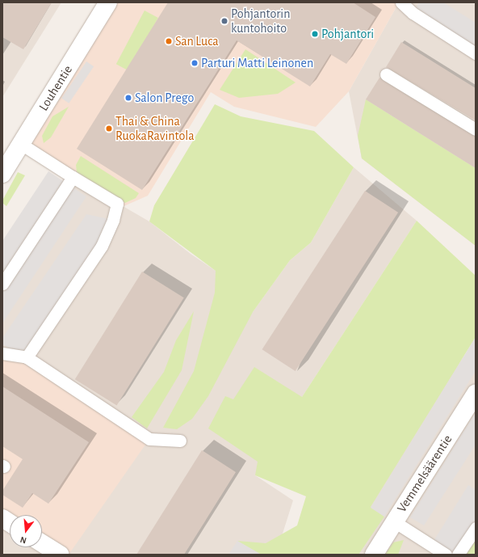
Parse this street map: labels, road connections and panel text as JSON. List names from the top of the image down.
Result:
{
  "streets": {
    "street": ["Louhentie", "Vemmelsäärentie"]
  },
  "places": [
    "Pohjantorin kuntohoito",
    "Pohjantori",
    "San Luca",
    "Parturi Matti Leinonen",
    "Salon Prego",
    "Thai & China RuokaRavintola"
  ],
  "north": "bottom"
}
